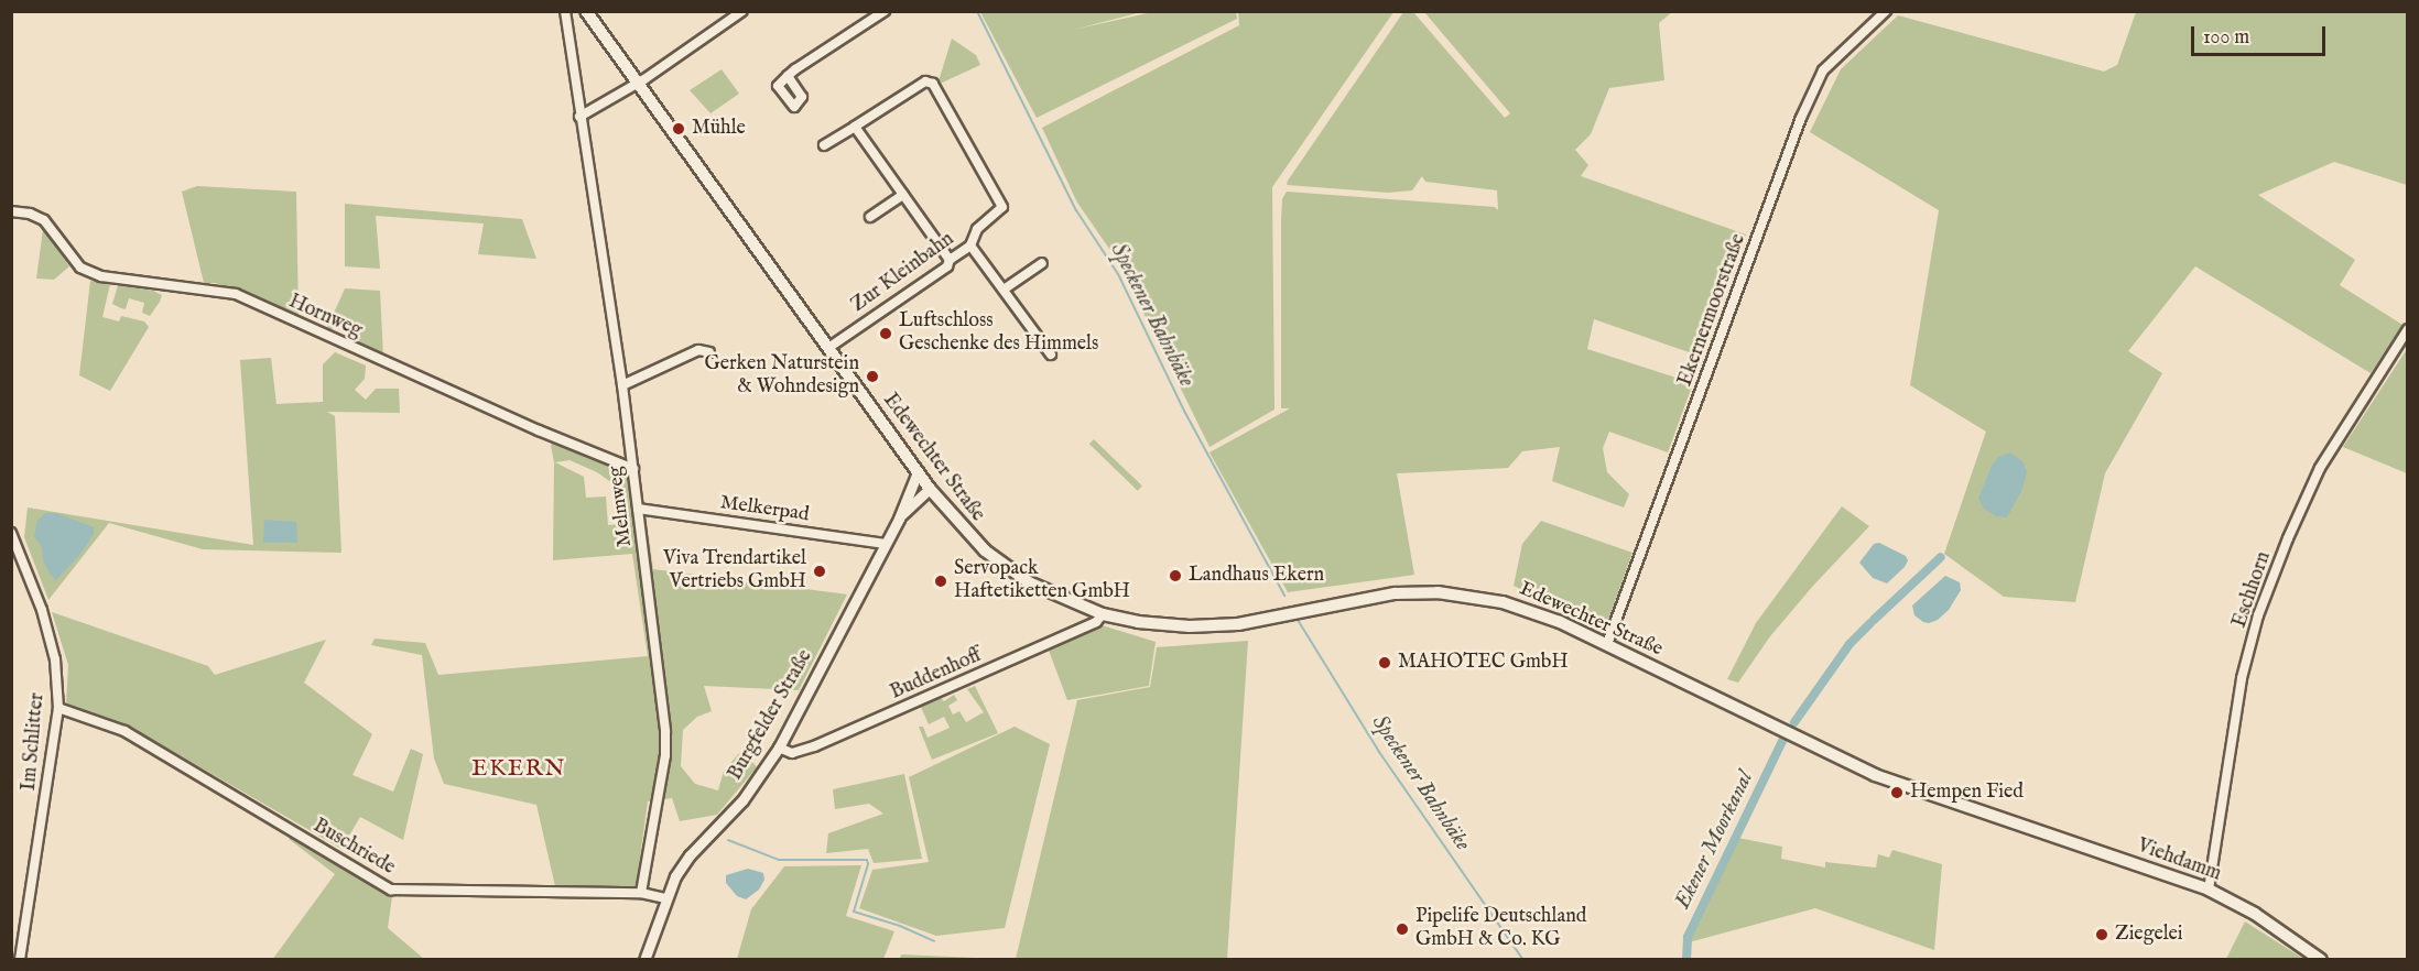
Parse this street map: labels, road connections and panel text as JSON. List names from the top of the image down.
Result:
{
  "streets": {
    "main road": ["Edewechter Straße", "Viehdamm"],
    "street": [
      "Zur Kleinbahn",
      "Ekernermoorstraße",
      "Hornweg",
      "Melmweg",
      "Melkerpad",
      "Eschhorn",
      "Buddenhoff",
      "Burgfelder Straße",
      "Im Schlitter",
      "Buschriede"
    ]
  },
  "crossings": [
    ["Zur Kleinbahn", "Edewechter Straße"],
    ["Ekernermoorstraße", "Edewechter Straße"],
    ["Hornweg", "Melmweg"],
    ["Edewechter Straße", "Buddenhoff"],
    ["Edewechter Straße", "Burgfelder Straße"],
    ["Edewechter Straße", "Viehdamm"],
    ["Melmweg", "Melkerpad"],
    ["Melmweg", "Buschriede"],
    ["Melkerpad", "Burgfelder Straße"],
    ["Eschhorn", "Viehdamm"],
    ["Buddenhoff", "Burgfelder Straße"],
    ["Burgfelder Straße", "Buschriede"],
    ["Im Schlitter", "Buschriede"]
  ],
  "districts": ["EKERN"],
  "water": ["Speckener Bahnbäke", "Ekener Moorkanal"],
  "places": [
    "Mühle",
    "Luftschloss Geschenke des Himmels",
    "Gerken Naturstein & Wohndesign",
    "Viva Trendartikel Vertriebs GmbH",
    "Landhaus Ekern",
    "Servopack Haftetiketten GmbH",
    "MAHOTEC GmbH",
    "Hempen Fied",
    "Pipelife Deutschland GmbH & Co. KG",
    "Ziegelei"
  ],
  "scale_bar": "100 m"
}
